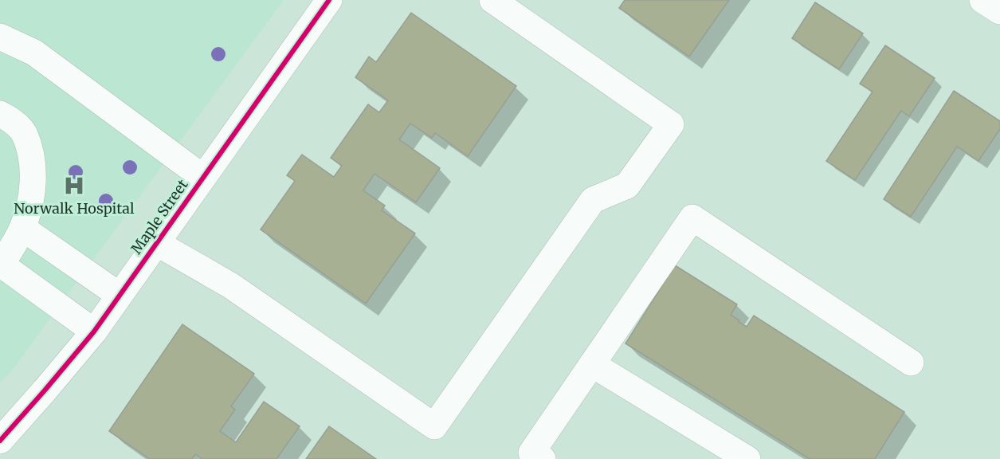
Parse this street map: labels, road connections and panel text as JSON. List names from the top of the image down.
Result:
{
  "streets": {
    "street": ["Maple Street"]
  },
  "places": {
    "hospital": ["Norwalk Hospital"]
  }
}
